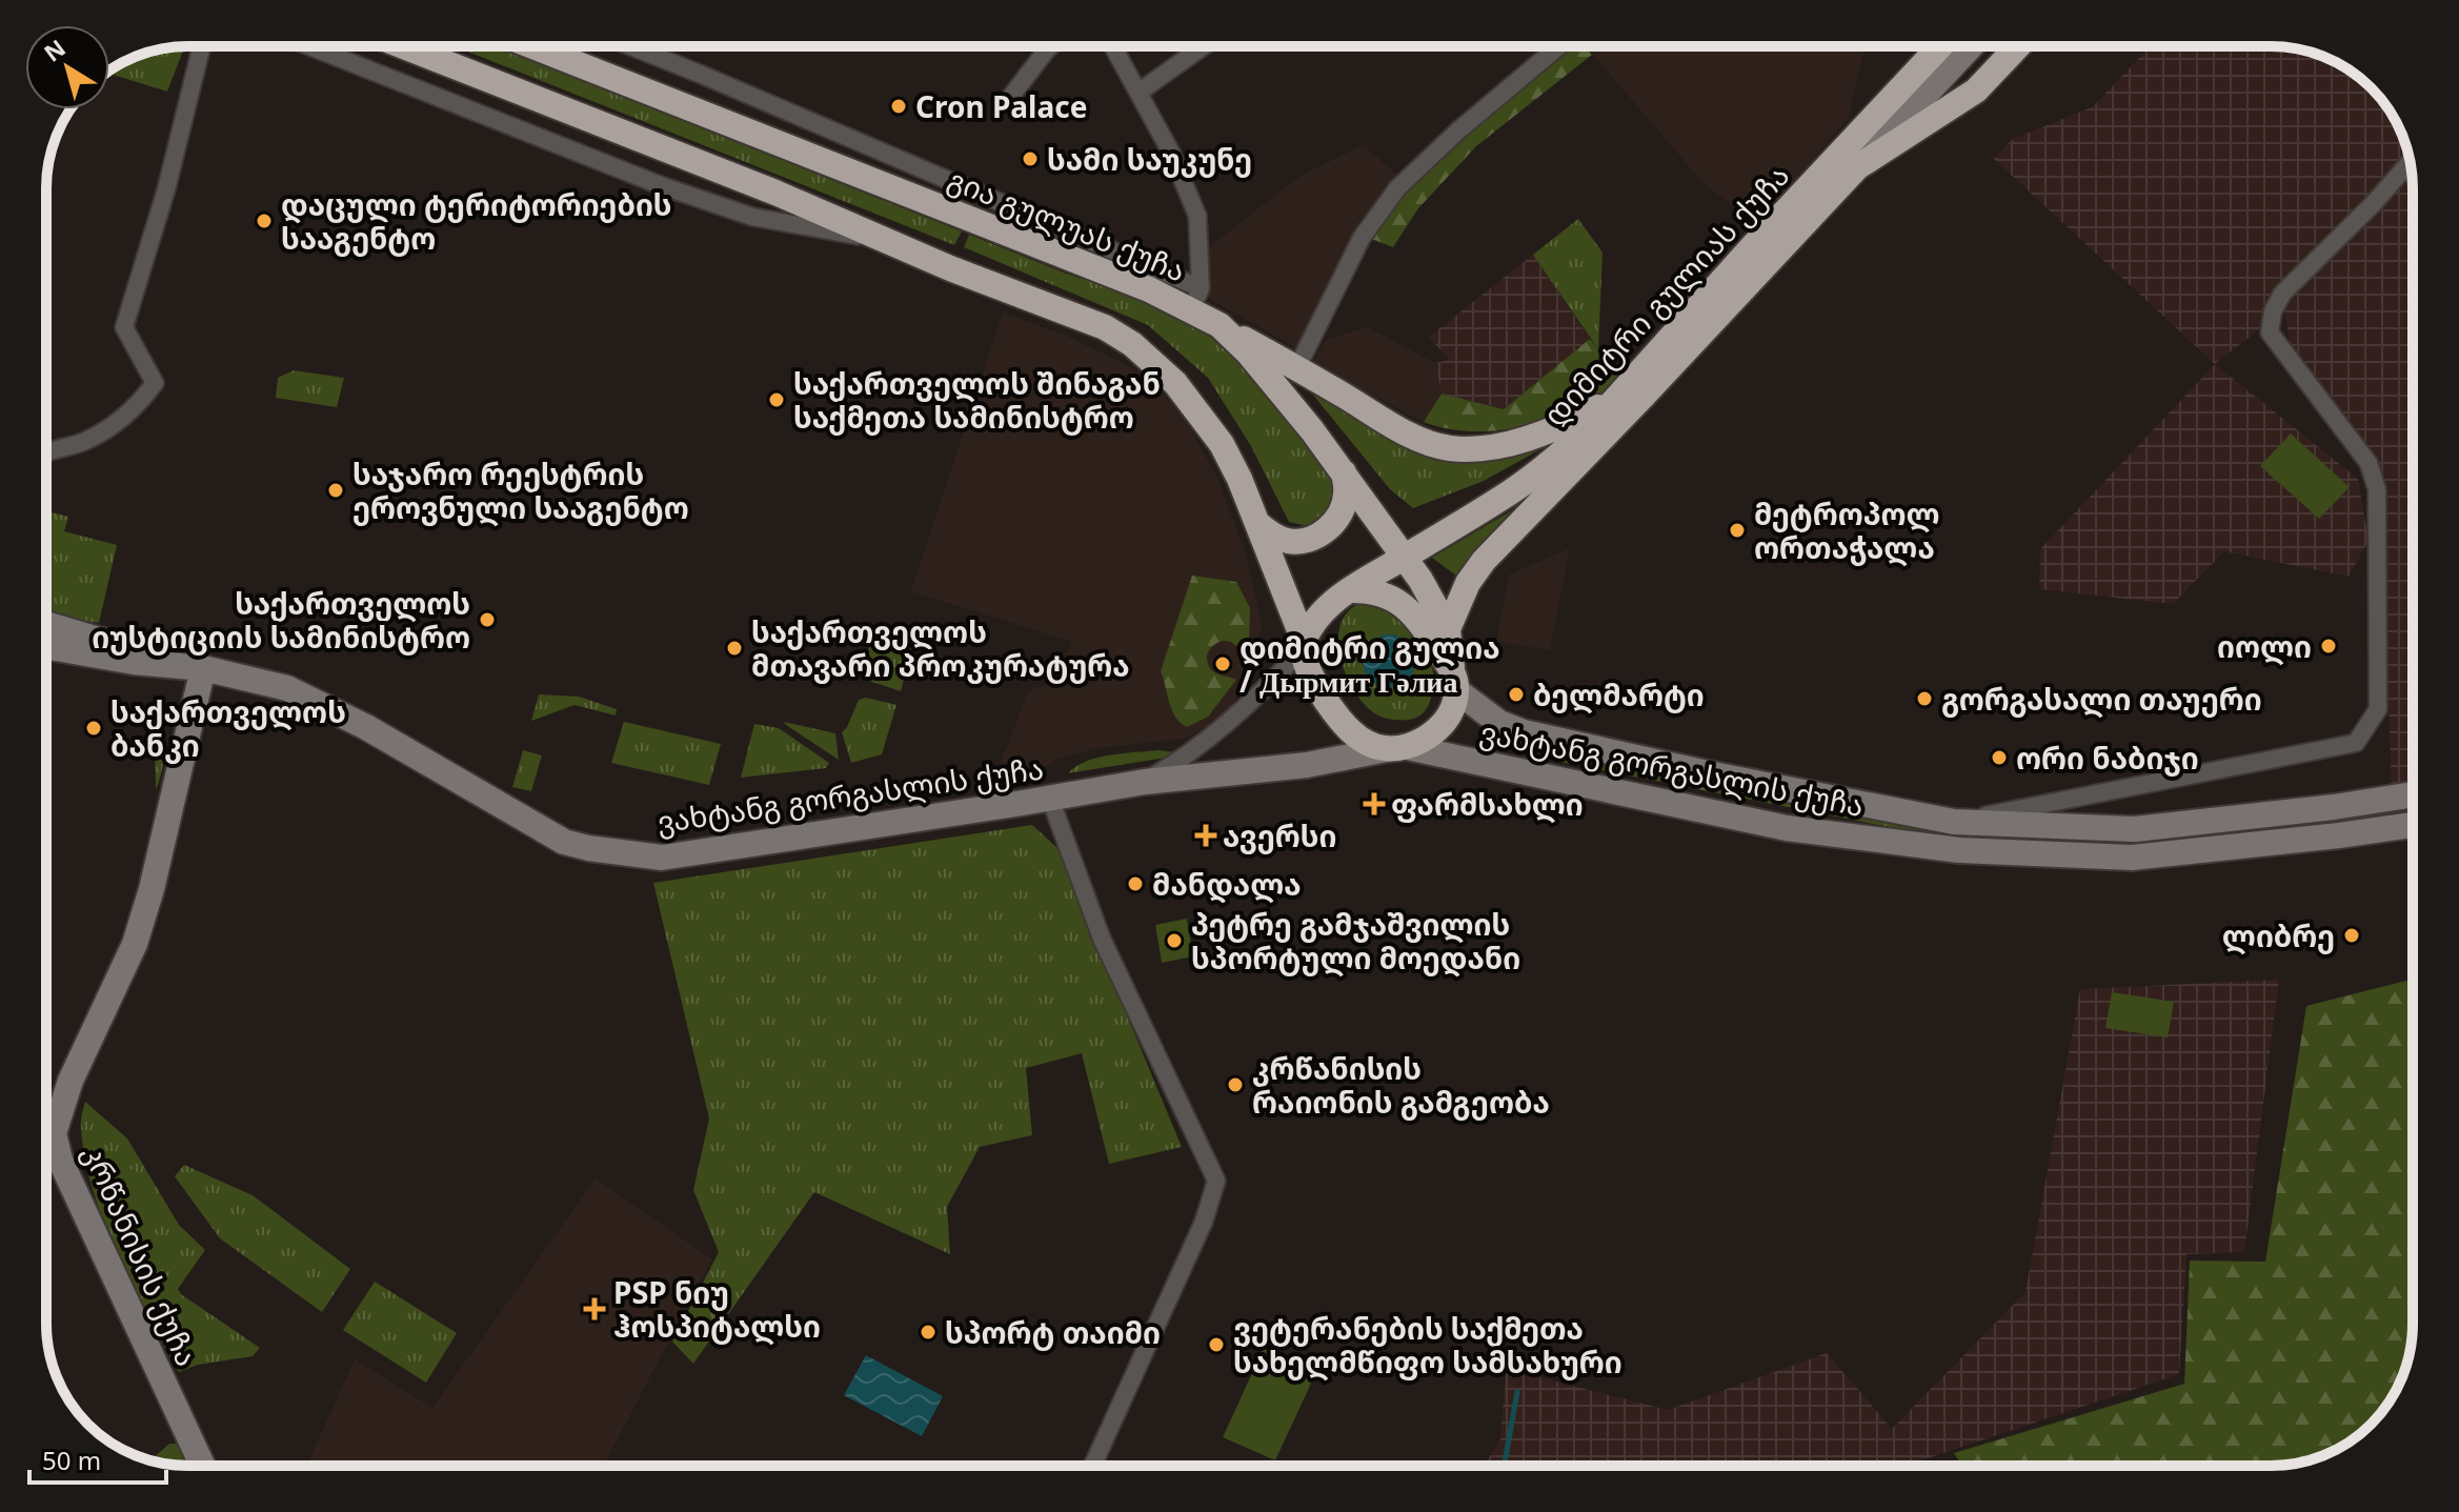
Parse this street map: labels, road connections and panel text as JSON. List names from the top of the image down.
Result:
{
  "streets": {
    "highway": ["გია გულუას ქუჩა", "დიმიტრი გულიას ქუჩა"],
    "street": ["ვახტანგ გორგასლის ქუჩა", "კრწანისის ქუჩა"]
  },
  "crossings": [
    ["გია გულუას ქუჩა", "დიმიტრი გულიას ქუჩა"],
    ["გია გულუას ქუჩა", "ვახტანგ გორგასლის ქუჩა"],
    ["დიმიტრი გულიას ქუჩა", "ვახტანგ გორგასლის ქუჩა"],
    ["ვახტანგ გორგასლის ქუჩა", "კრწანისის ქუჩა"]
  ],
  "places": {
    "other": [
      "Cron Palace",
      "სამი საუკუნე",
      "დაცული ტერიტორიების სააგენტო",
      "საქართველოს შინაგან საქმეთა სამინისტრო",
      "საჯარო რეესტრის ეროვნული სააგენტო",
      "მეტროპოლ ორთაჭალა",
      "საქართველოს იუსტიციის სამინისტრო",
      "იოლი",
      "საქართველოს მთავარი პროკურატურა",
      "დიმიტრი გულია / Дырмит Гәлиа",
      "ბელმარტი",
      "გორგასალი თაუერი",
      "საქართველოს ბანკი",
      "ორი ნაბიჯი",
      "მანდალა",
      "ლიბრე",
      "პეტრე გამჯაშვილის სპორტული მოედანი",
      "კრწანისის რაიონის გამგეობა",
      "სპორტ თაიმი",
      "ვეტერანების საქმეთა სახელმწიფო სამსახური"
    ],
    "health": ["ფარმსახლი", "ავერსი", "PSP ნიუ ჰოსპიტალსი"]
  },
  "scale_bar": "50 m",
  "north": "top left"
}
